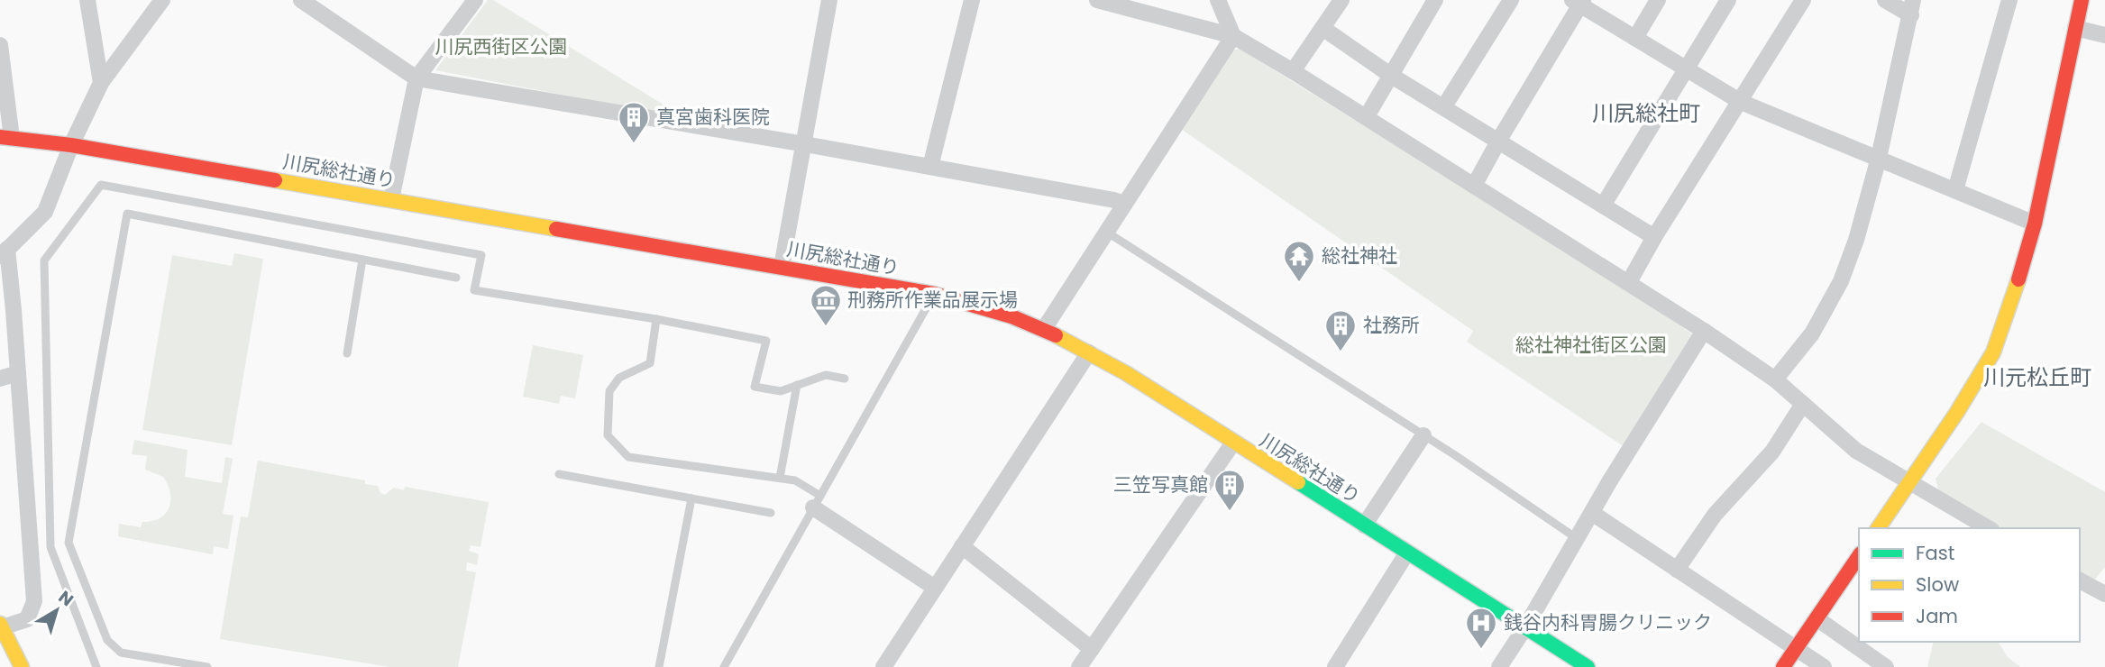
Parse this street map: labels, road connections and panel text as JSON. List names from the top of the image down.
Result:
{
  "streets": {
    "main road": ["川尻総社通り"]
  },
  "districts": ["川尻総社町", "川元松丘町"],
  "parks": ["川尻西街区公園", "総社神社街区公園"],
  "places": {
    "building": ["真宮歯科医院", "社務所", "三笠写真館"],
    "temple": ["総社神社"],
    "museum": ["刑務所作業品展示場"],
    "hospital": ["銭谷内科胃腸クリニック"]
  },
  "legend": ["Fast", "Slow", "Jam"],
  "north": "top right"
}
